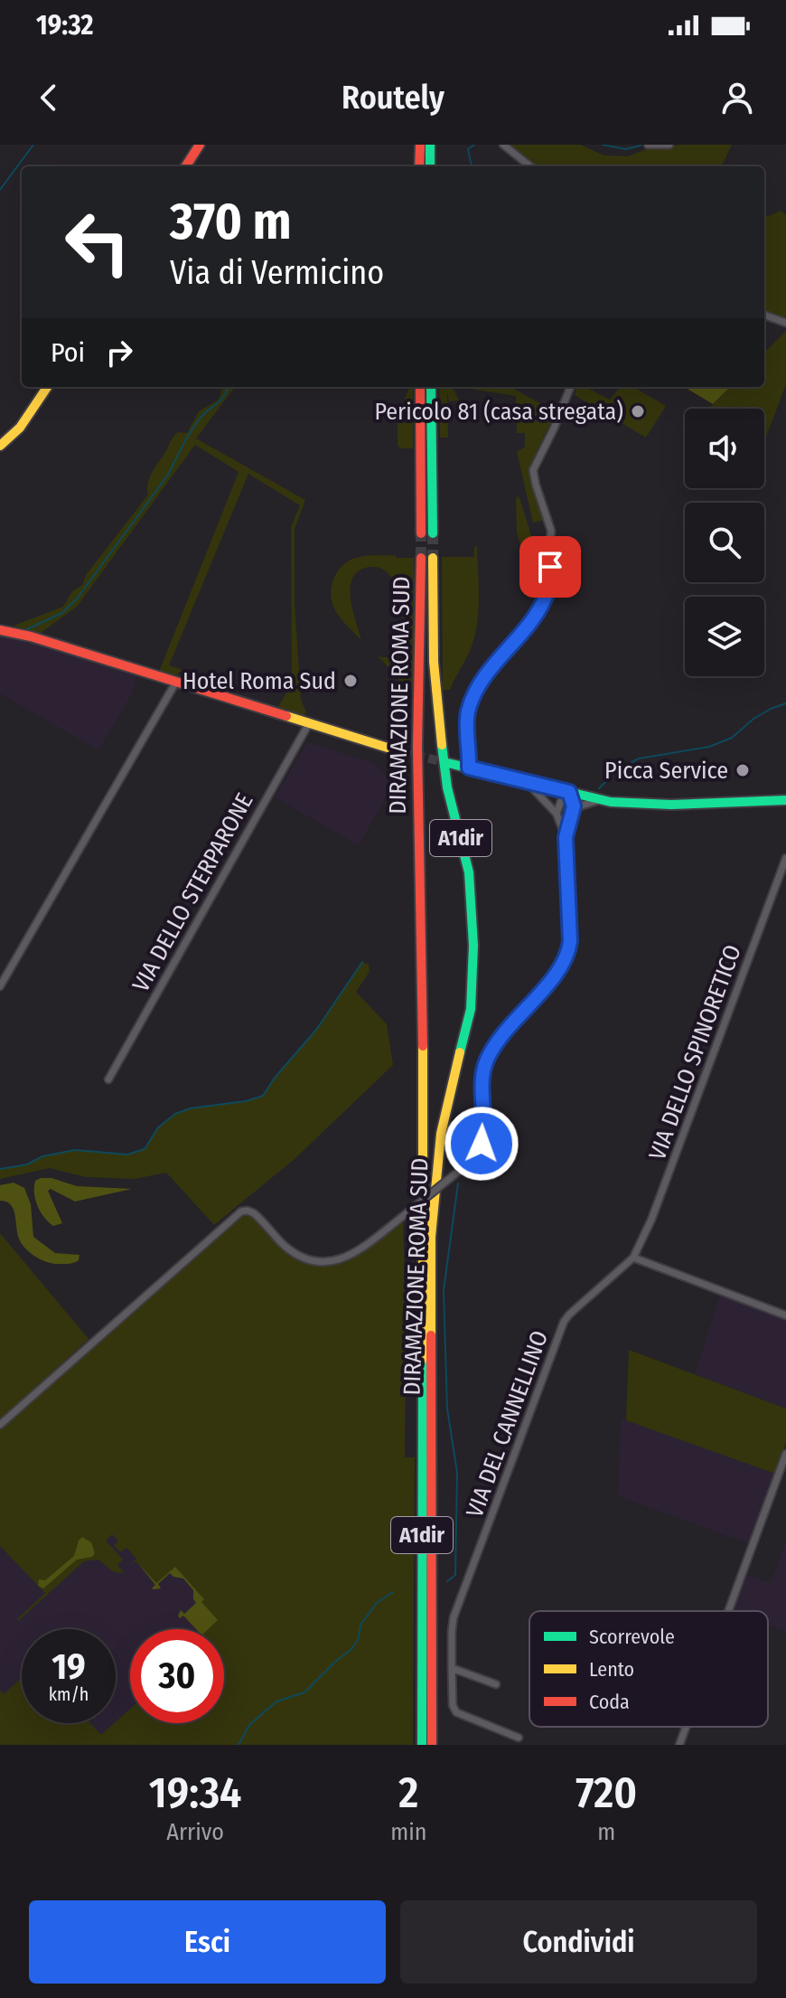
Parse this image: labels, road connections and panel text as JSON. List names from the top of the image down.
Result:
{
  "streets": {
    "main road": ["DIRAMAZIONE ROMA SUD", "A1dir"],
    "street": ["VIA DELLO STERPARONE", "VIA DELLO SPINORETICO", "VIA DEL CANNELLINO"]
  },
  "crossings": [
    ["VIA DELLO SPINORETICO", "VIA DEL CANNELLINO"]
  ],
  "places": ["Pericolo 81 (casa stregata)", "Hotel Roma Sud", "Picca Service"],
  "legend": ["Scorrevole", "Lento", "Coda"],
  "page": {
    "status": "19:32",
    "header": "Routely",
    "turn": ["370 m", "Via di Vermicino"],
    "then": "Poi",
    "speed": "19 km/h",
    "limit": "30",
    "eta": [
      "19:34",
      "Arrivo",
      "2",
      "min",
      "720",
      "m"
    ],
    "buttons": ["Esci", "Condividi"]
  }
}
